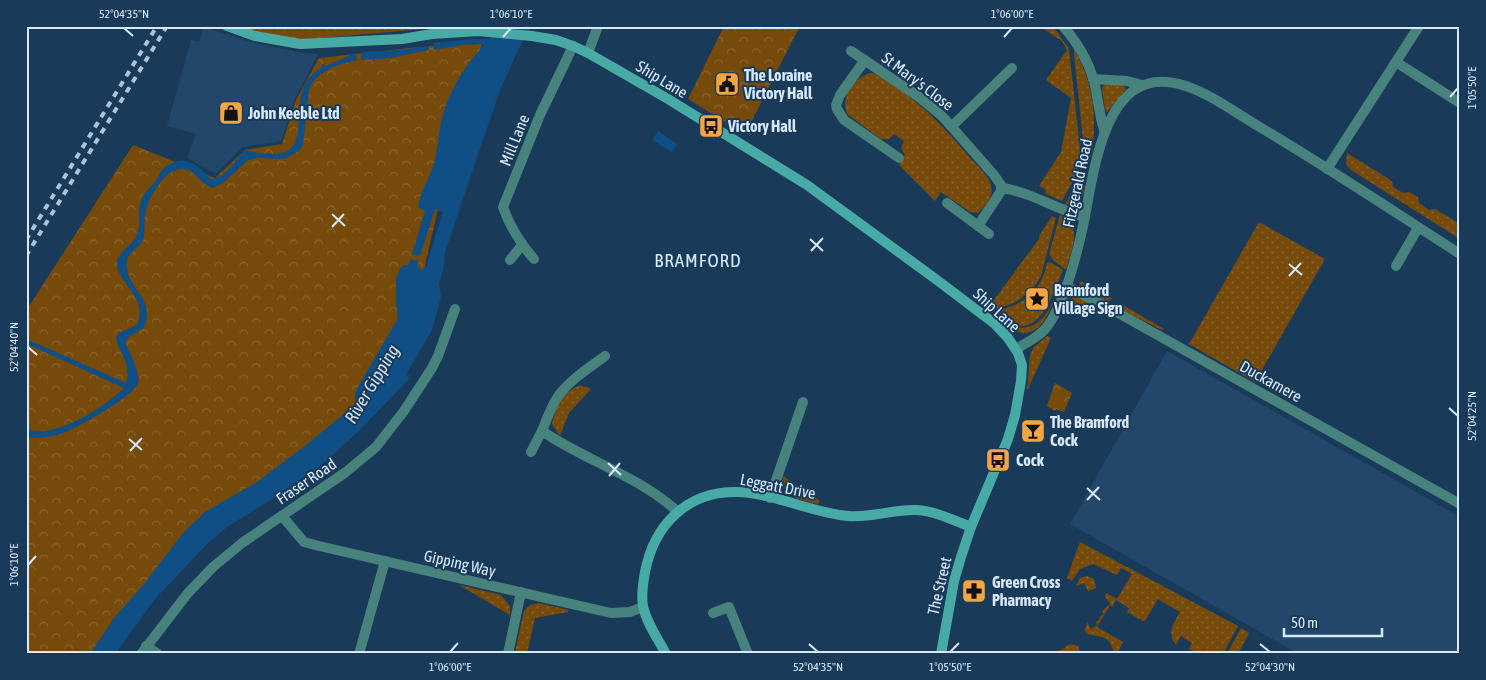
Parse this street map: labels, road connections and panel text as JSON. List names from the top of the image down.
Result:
{
  "streets": {
    "main road": ["Ship Lane", "Leggatt Drive", "The Street"],
    "street": [
      "St Mary's Close",
      "Mill Lane",
      "Fitzgerald Road",
      "Duckamere",
      "Fraser Road",
      "Gipping Way"
    ]
  },
  "crossings": [
    ["Ship Lane", "Mill Lane"],
    ["Ship Lane", "Fitzgerald Road"],
    ["Fitzgerald Road", "Duckamere"],
    ["Fraser Road", "Gipping Way"],
    ["Leggatt Drive", "Gipping Way"],
    ["Leggatt Drive", "The Street"]
  ],
  "districts": ["BRAMFORD"],
  "water": ["River Gipping"],
  "places": {
    "public building": ["The Loraine Victory Hall"],
    "shop": ["John Keeble Ltd"],
    "bus stop": ["Victory Hall", "Cock"],
    "place": ["Bramford Village Sign"],
    "bar": ["The Bramford Cock"],
    "pharmacy": ["Green Cross Pharmacy"]
  },
  "scale_bar": "50 m",
  "coordinates": [
    "52°04'35\"N",
    "1°06'10\"E",
    "1°06'00\"E",
    "1°05'50\"E",
    "52°04'40\"N",
    "52°04'25\"N",
    "52°04'30\"N"
  ]
}
